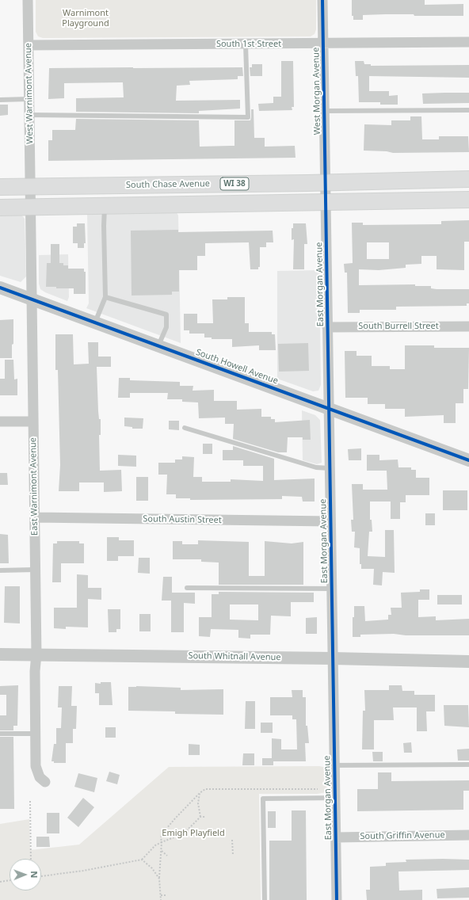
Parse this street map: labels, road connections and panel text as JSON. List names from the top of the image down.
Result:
{
  "streets": {
    "main road": ["WI 38", "South Chase Avenue"],
    "street": [
      "South 1st Street",
      "West Morgan Avenue",
      "West Warnimont Avenue",
      "East Morgan Avenue",
      "South Burrell Street",
      "South Howell Avenue",
      "East Warnimont Avenue",
      "South Austin Street",
      "South Whitnall Avenue",
      "South Griffin Avenue"
    ]
  },
  "crossings": [
    ["South 1st Street", "West Morgan Avenue"],
    ["South 1st Street", "West Warnimont Avenue"],
    ["West Morgan Avenue", "South Chase Avenue"],
    ["West Morgan Avenue", "East Morgan Avenue"],
    ["West Warnimont Avenue", "South Chase Avenue"],
    ["West Warnimont Avenue", "East Warnimont Avenue"],
    ["South Chase Avenue", "East Morgan Avenue"],
    ["South Chase Avenue", "East Warnimont Avenue"],
    ["East Morgan Avenue", "South Burrell Street"],
    ["East Morgan Avenue", "South Howell Avenue"],
    ["East Morgan Avenue", "South Austin Street"],
    ["East Morgan Avenue", "South Whitnall Avenue"],
    ["East Morgan Avenue", "South Griffin Avenue"],
    ["South Howell Avenue", "East Warnimont Avenue"],
    ["East Warnimont Avenue", "South Austin Street"],
    ["East Warnimont Avenue", "South Whitnall Avenue"]
  ],
  "parks": ["Warnimont Playground", "Emigh Playfield"],
  "north": "right"
}
